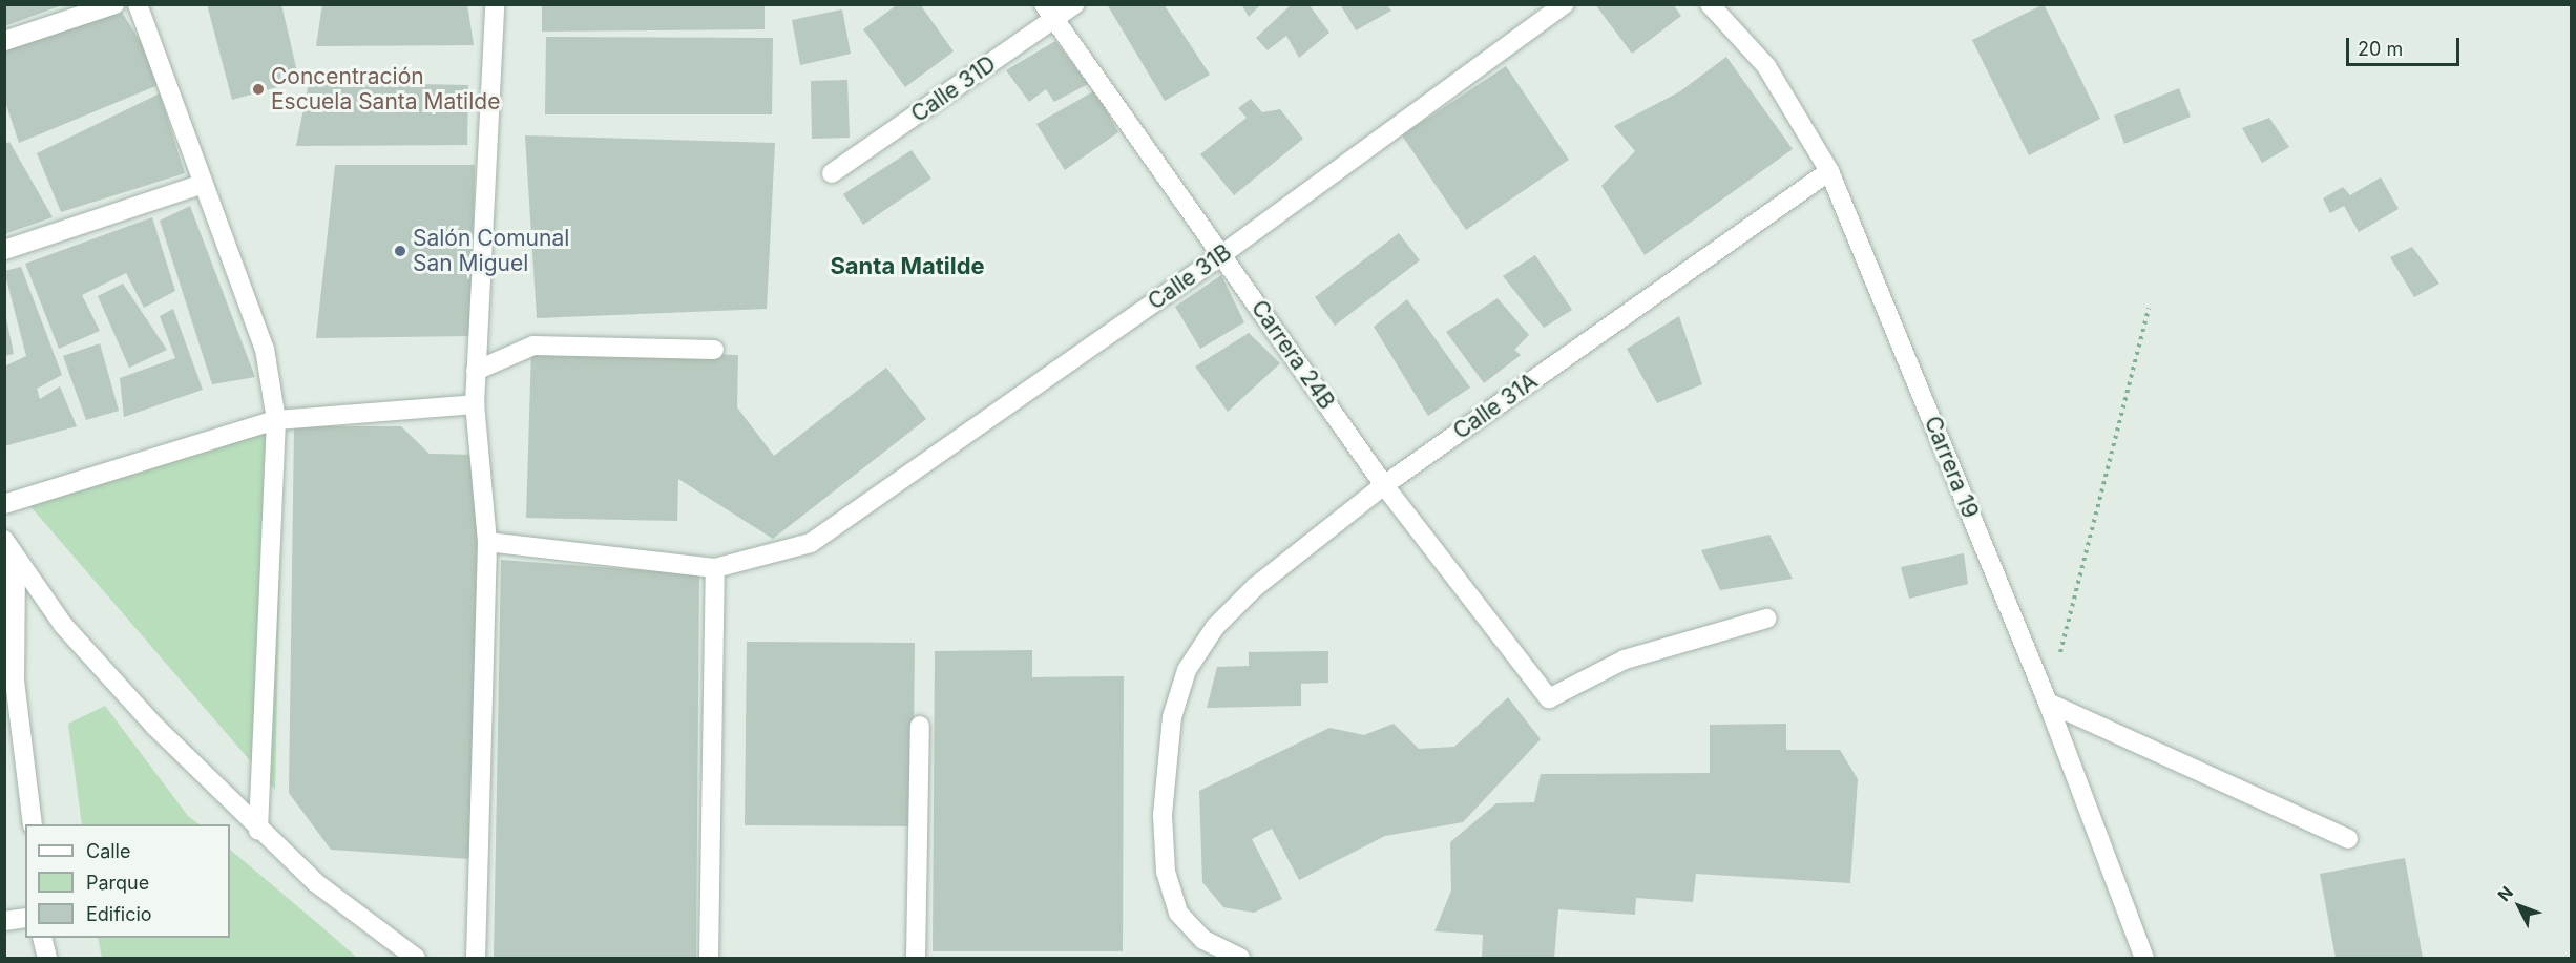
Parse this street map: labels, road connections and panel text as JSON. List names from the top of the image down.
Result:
{
  "streets": {
    "street": [
      "Calle 31D",
      "Calle 31B",
      "Carrera 24B",
      "Calle 31A",
      "Carrera 19"
    ]
  },
  "crossings": [
    ["Calle 31D", "Carrera 24B"],
    ["Calle 31B", "Carrera 24B"],
    ["Carrera 24B", "Calle 31A"],
    ["Calle 31A", "Carrera 19"]
  ],
  "districts": ["Santa Matilde"],
  "places": ["Concentración Escuela Santa Matilde", "Salón Comunal San Miguel"],
  "legend": ["Calle", "Parque", "Edificio"],
  "scale_bar": "20 m",
  "north": "top left"
}
